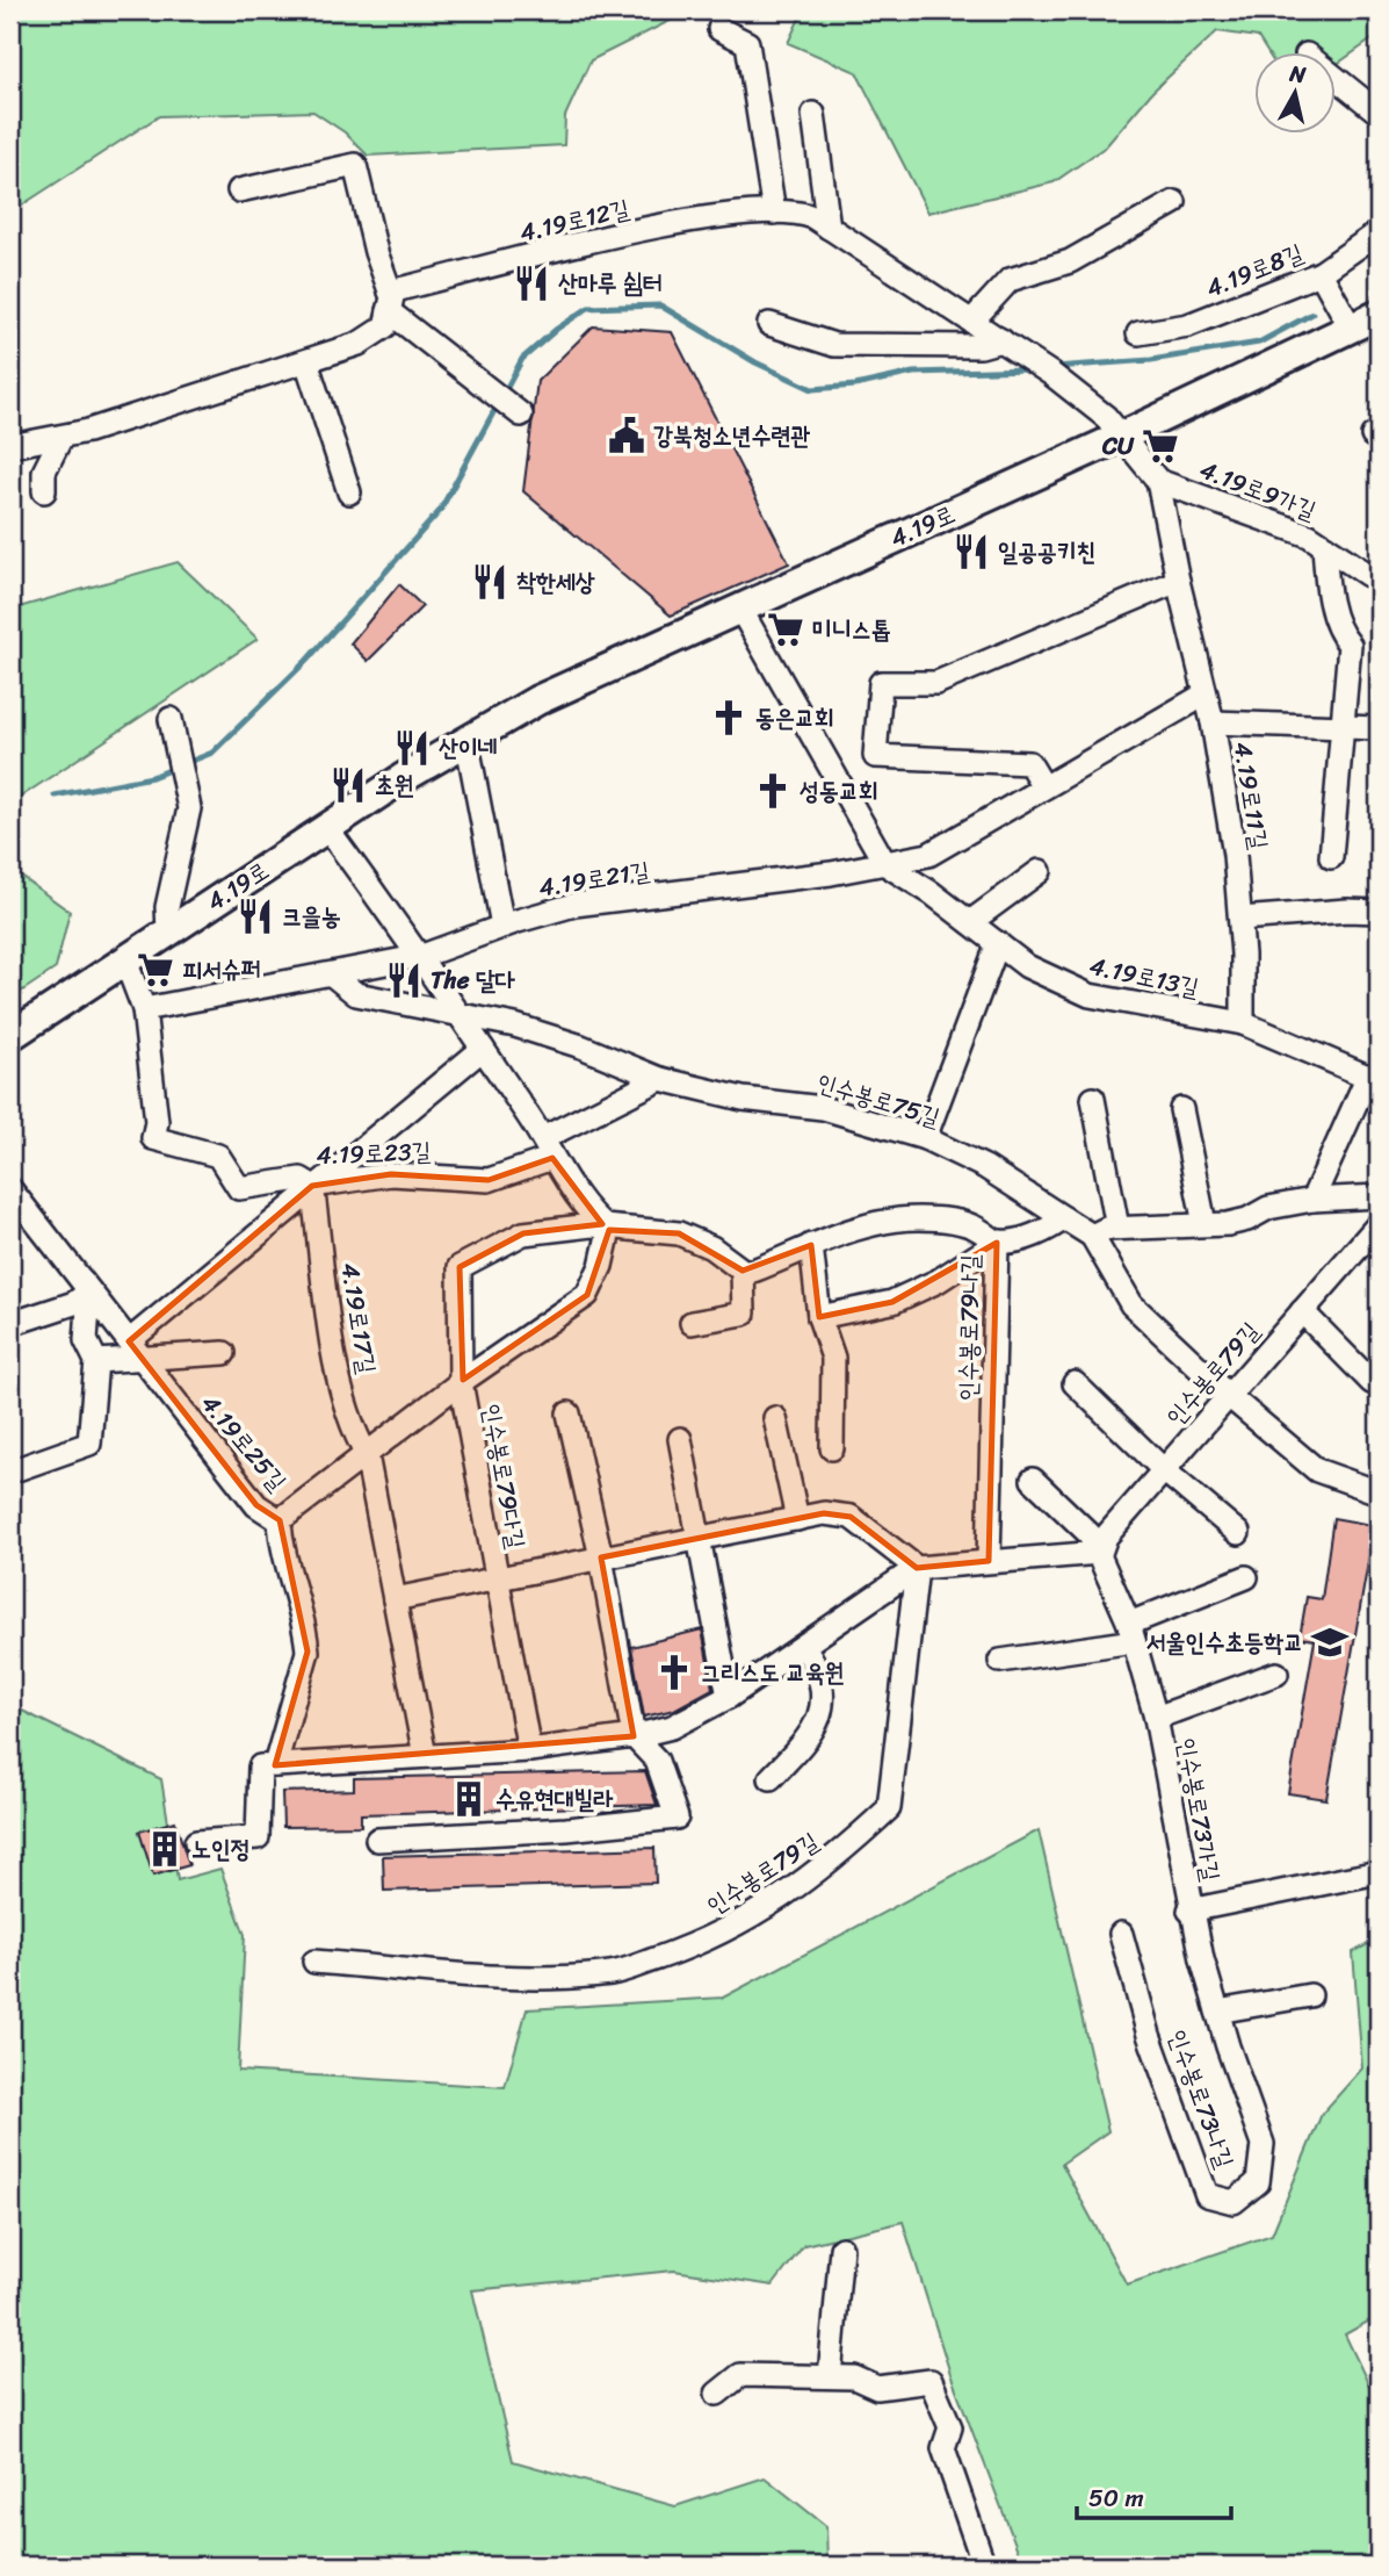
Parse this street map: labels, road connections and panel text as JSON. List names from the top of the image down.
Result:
{
  "streets": {
    "street": [
      "4.19로12길",
      "4.19로8길",
      "4.19로9가길",
      "4.19로",
      "4.19로11길",
      "4.19로21길",
      "4.19로13길",
      "인수봉로75길",
      "4.19로23길",
      "4.19로17길",
      "인수봉로79나길",
      "인수봉로79길",
      "4.19로25길",
      "인수봉로79다길",
      "인수봉로73가길",
      "인수봉로73나길"
    ]
  },
  "crossings": [
    ["4.19로12길", "4.19로"],
    ["4.19로12길", "4.19로11길"],
    ["4.19로9가길", "4.19로11길"],
    ["4.19로", "4.19로11길"],
    ["4.19로", "4.19로13길"],
    ["4.19로", "4.19로23길"],
    ["4.19로11길", "4.19로21길"],
    ["4.19로11길", "4.19로13길"],
    ["4.19로21길", "4.19로13길"],
    ["4.19로21길", "4.19로23길"],
    ["4.19로23길", "4.19로17길"],
    ["인수봉로79길", "인수봉로79다길"],
    ["인수봉로79길", "인수봉로73가길"],
    ["인수봉로73가길", "인수봉로73나길"]
  ],
  "places": {
    "restaurant": [
      "산마루 쉼터",
      "일공공키친",
      "착한세상",
      "산이네",
      "초원",
      "크을농",
      "The 달다"
    ],
    "public building": ["강북청소년수련관"],
    "supermarket": ["CU", "미니스톱", "피서슈퍼"],
    "church": ["동은교회", "성동교회", "그리스도 교육원"],
    "school or university": ["서울인수초등학교"],
    "building": ["수유현대빌라", "노인정"]
  },
  "scale_bar": "50 m",
  "north": "top"
}
